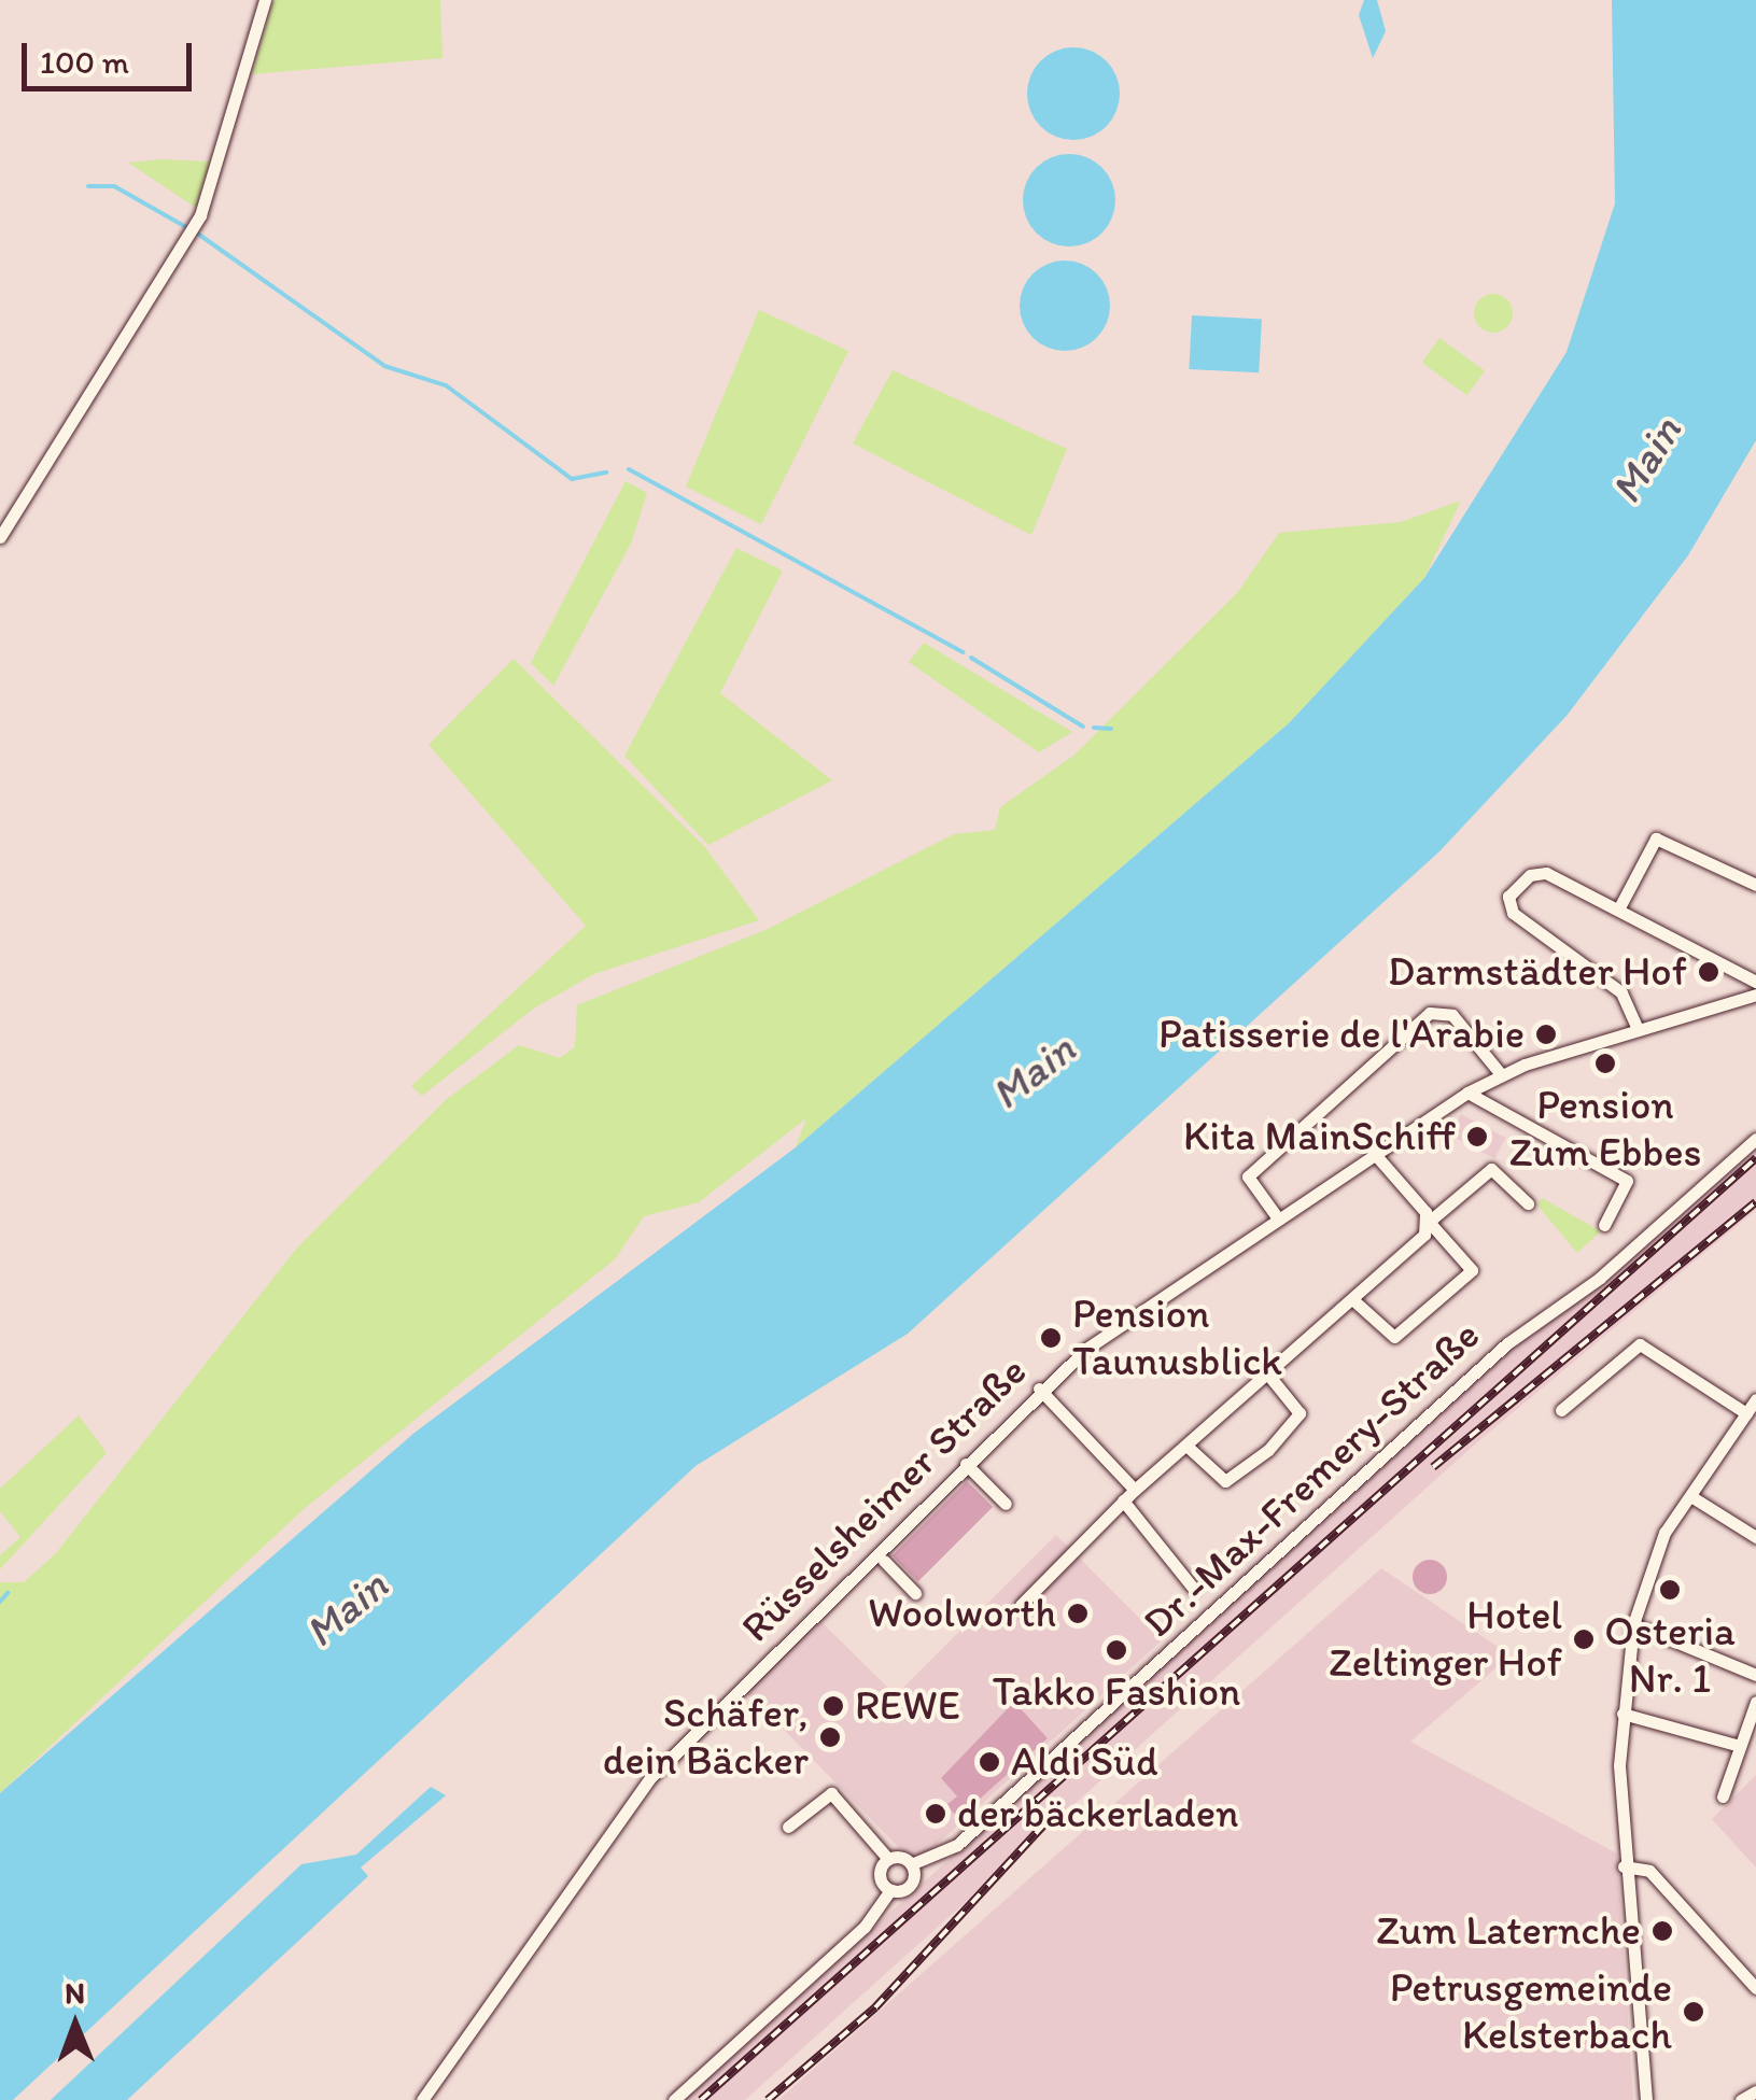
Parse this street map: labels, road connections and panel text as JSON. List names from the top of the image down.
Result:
{
  "streets": {
    "street": ["Dr.-Max-Fremery-Straße", "Rüsselsheimer Straße"]
  },
  "water": ["Main"],
  "places": [
    "Darmstädter Hof",
    "Patisserie de l'Arabie",
    "Pension Zum Ebbes",
    "Kita MainSchiff",
    "Pension Taunusblick",
    "Osteria Nr. 1",
    "Woolworth",
    "Hotel Zeltinger Hof",
    "Takko Fashion",
    "REWE",
    "Schäfer, dein Bäcker",
    "Aldi Süd",
    "der bäckerladen",
    "Zum Laternche",
    "Petrusgemeinde Kelsterbach"
  ],
  "scale_bar": "100 m",
  "north": "top"
}
